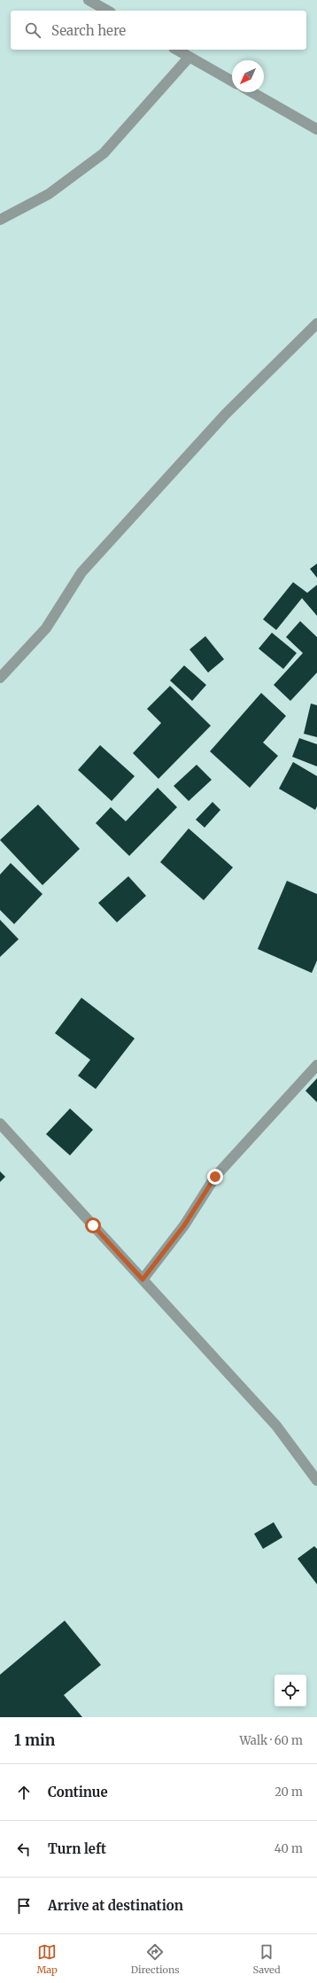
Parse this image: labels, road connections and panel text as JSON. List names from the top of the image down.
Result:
{
  "north": "bottom left",
  "page": {
    "search": "Search here",
    "heading": ["1 min", "Walk · 60 m"],
    "list": [
      ["Continue", "20 m"],
      ["Turn left", "40 m"],
      "Arrive at destination"
    ],
    "nav": ["Map", "Directions", "Saved"]
  }
}
